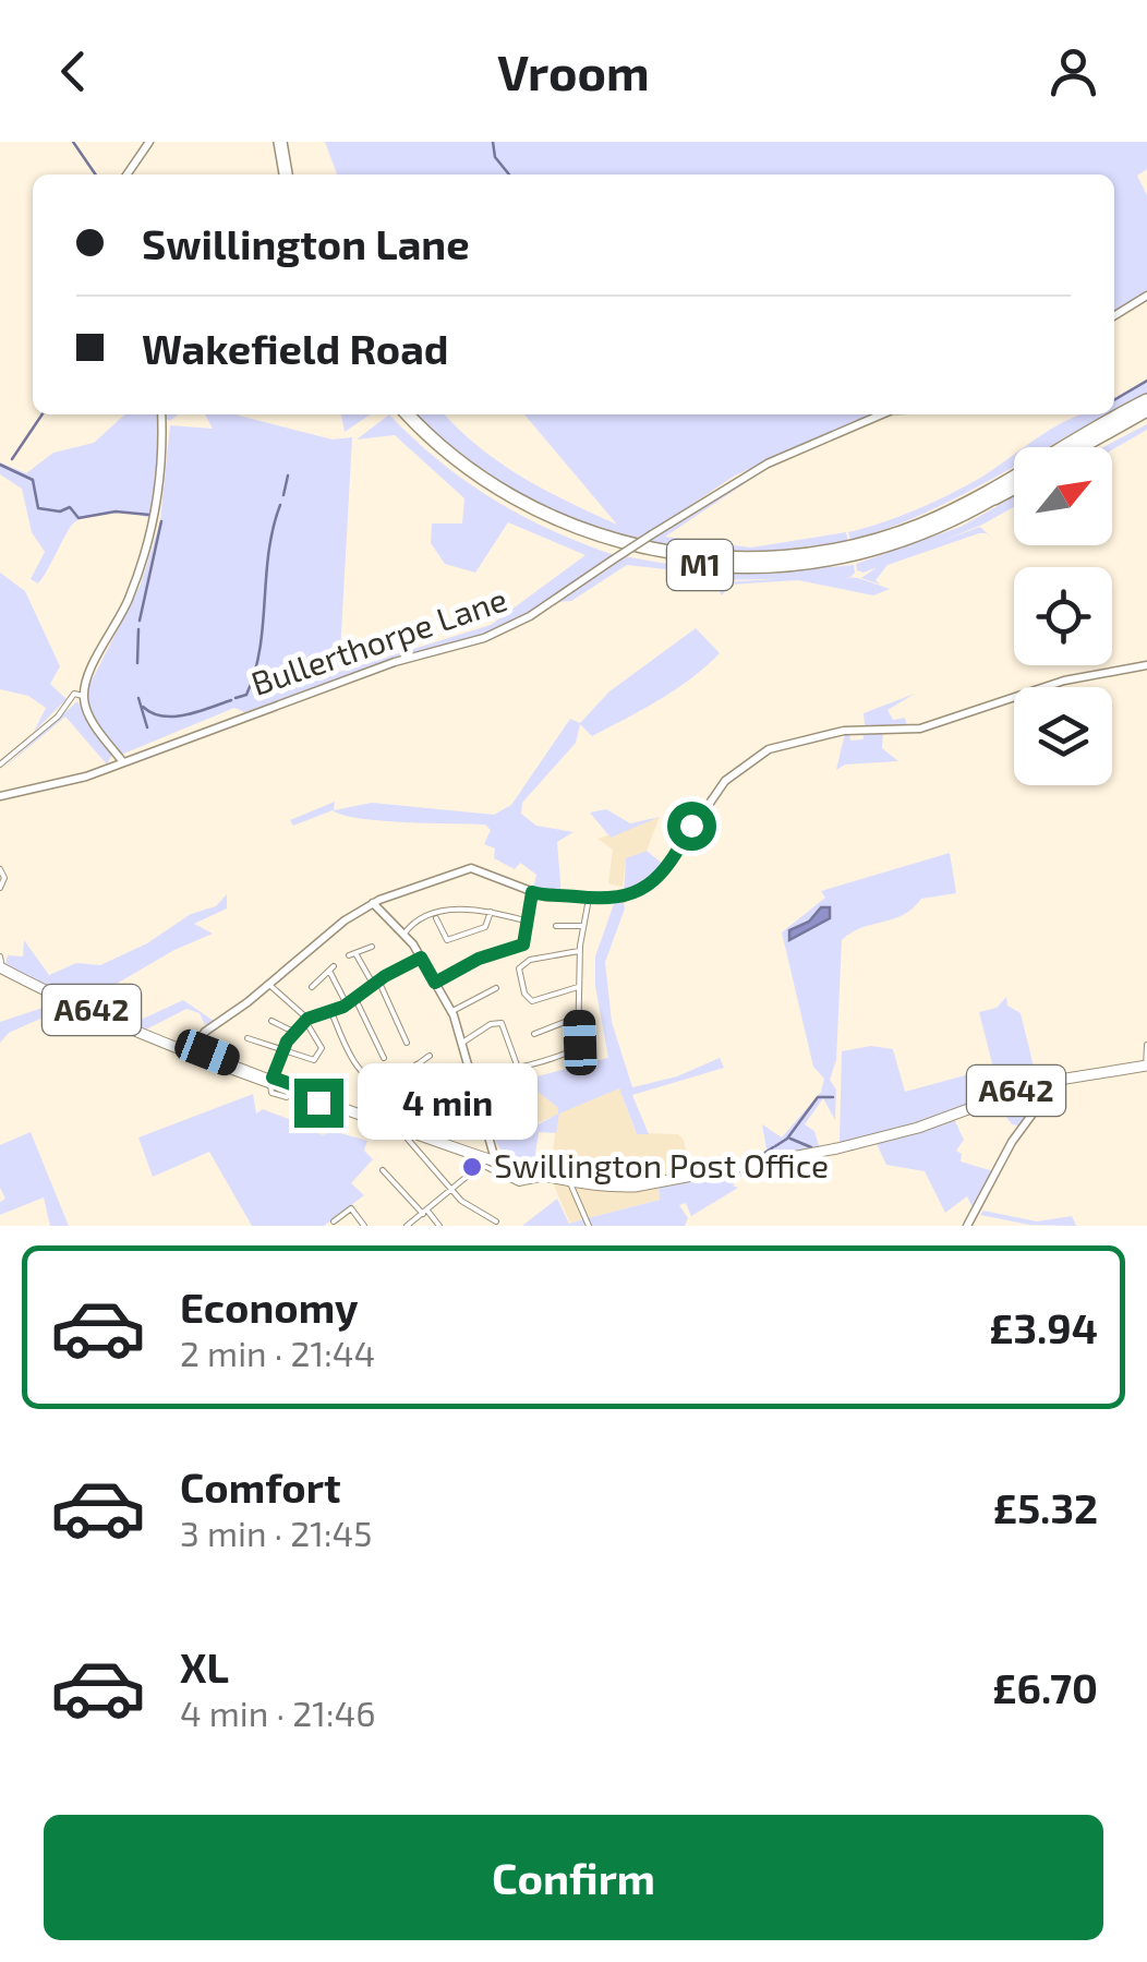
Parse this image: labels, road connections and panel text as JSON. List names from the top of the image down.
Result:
{
  "streets": {
    "highway": ["M1"],
    "main road": ["A642"],
    "street": ["Bullerthorpe Lane"]
  },
  "places": ["Swillington Post Office"],
  "north": "top right",
  "page": {
    "header": "Vroom",
    "banner": ["Swillington Lane", "Wakefield Road"],
    "bubble": "4 min",
    "list": [
      {
        "name": "Economy",
        "note": "2 min · 21:44",
        "value": "£3.94"
      },
      {
        "name": "Comfort",
        "note": "3 min · 21:45",
        "value": "£5.32"
      },
      {
        "name": "XL",
        "note": "4 min · 21:46",
        "value": "£6.70"
      }
    ],
    "buttons": "Confirm"
  }
}
